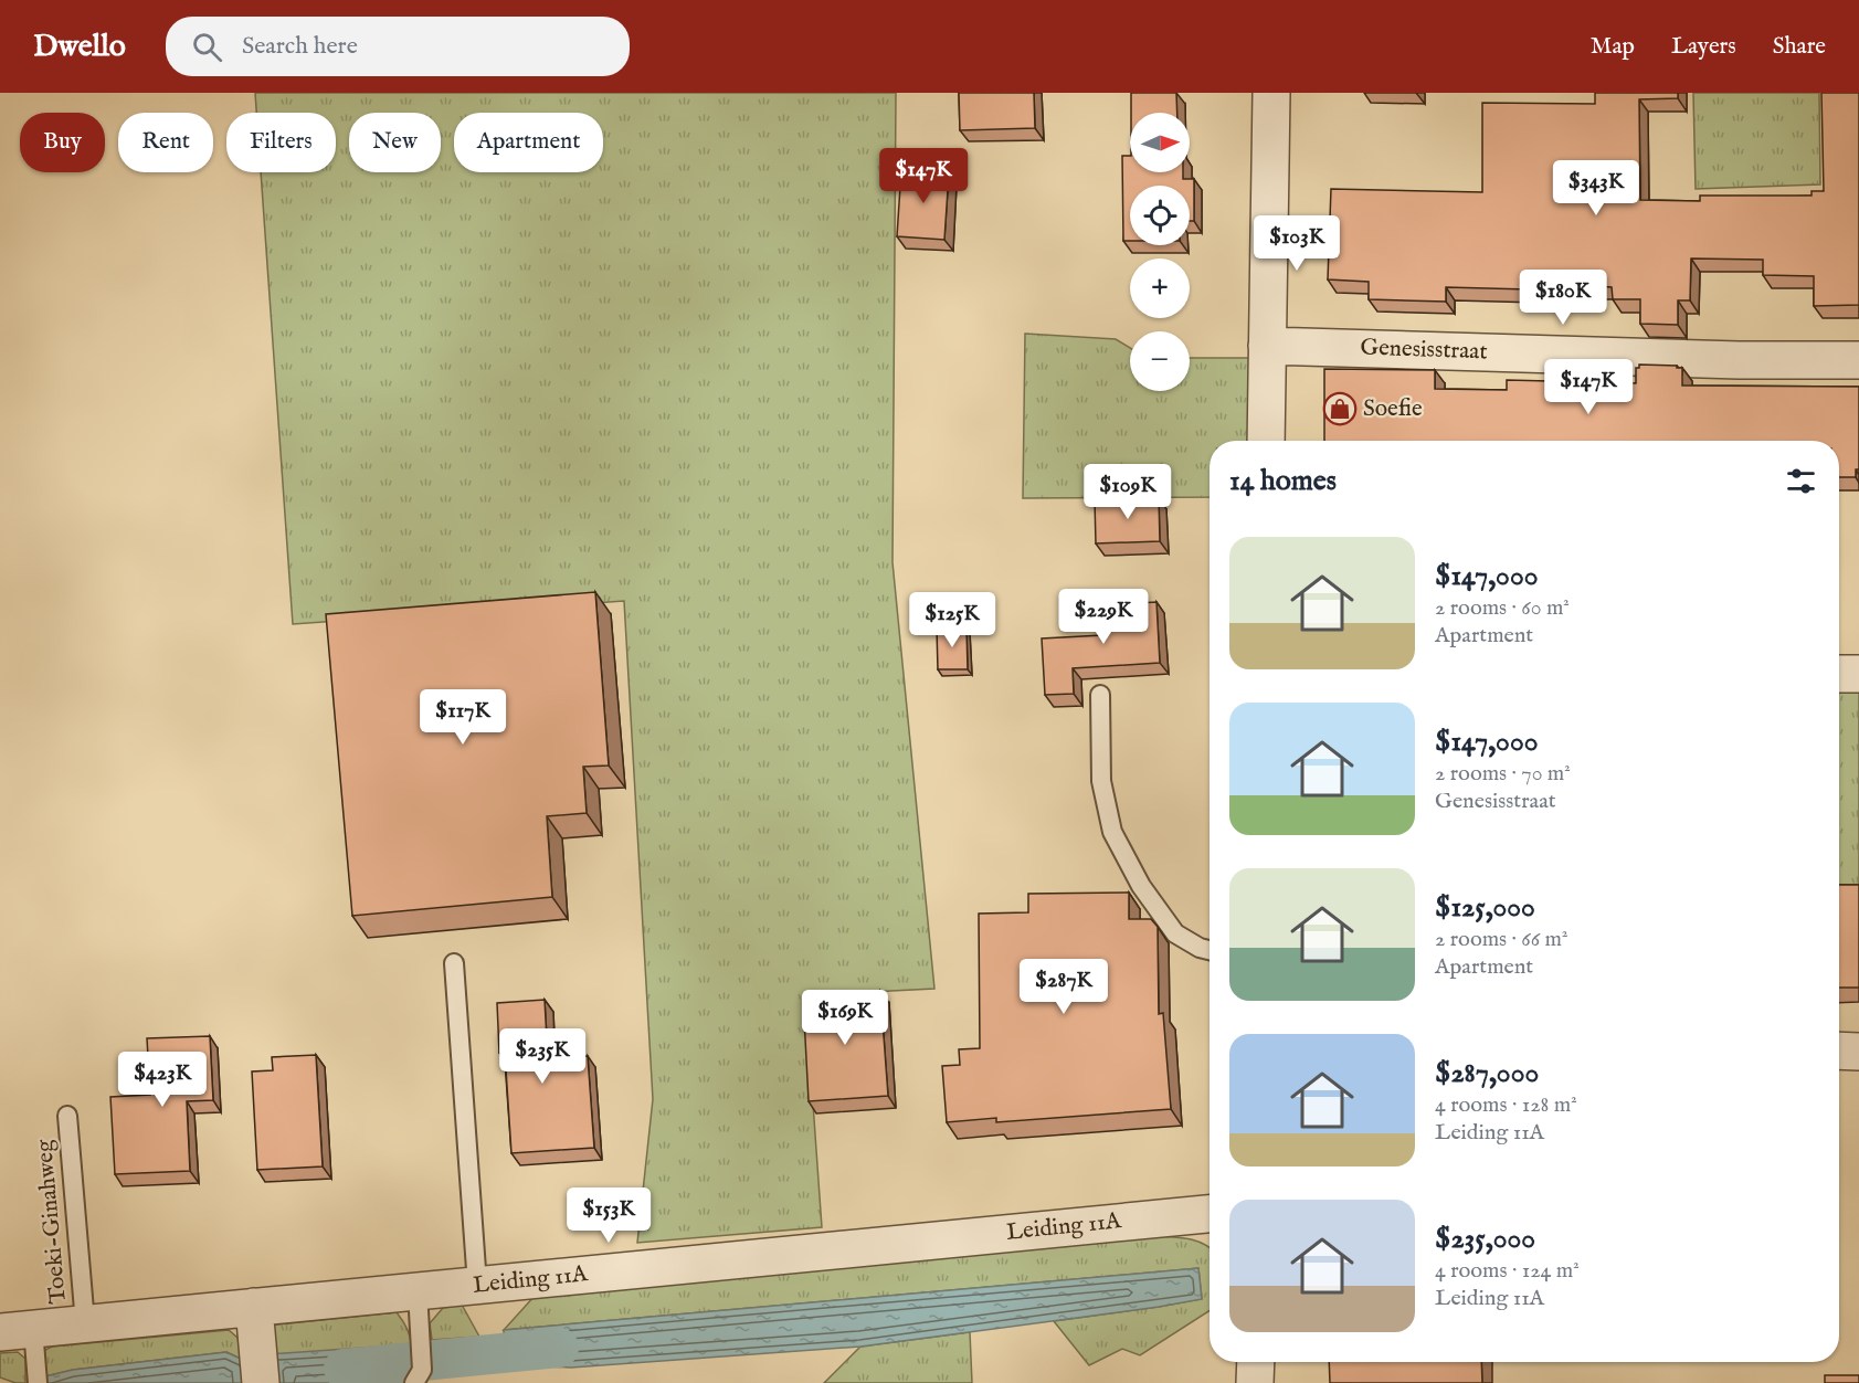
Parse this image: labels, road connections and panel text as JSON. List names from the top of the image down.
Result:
{
  "streets": {
    "street": ["Genesisstraat", "Leiding 11A"],
    "lane": ["Toeki-Ginahweg"]
  },
  "crossings": [
    ["Toeki-Ginahweg", "Leiding 11A"]
  ],
  "places": {
    "shop": ["Soefie"]
  },
  "north": "right",
  "page": {
    "header": "Dwello",
    "search": "Search here",
    "nav": ["Map", "Layers", "Share"],
    "map_buttons": ["+", "−"],
    "chip": [
      "Buy",
      "Rent",
      "Filters",
      "New",
      "Apartment"
    ],
    "price": [
      "$147K",
      "$343K",
      "$103K",
      "$180K",
      "$147K",
      "$109K",
      "$229K",
      "$125K",
      "$117K",
      "$287K",
      "$169K",
      "$235K",
      "$423K",
      "$153K"
    ],
    "heading": "14 homes",
    "list": [
      {
        "name": "$147,000",
        "note": "2 rooms · 60 m² · Apartment"
      },
      {
        "name": "$147,000",
        "note": "2 rooms · 70 m² · Genesisstraat"
      },
      {
        "name": "$125,000",
        "note": "2 rooms · 66 m² · Apartment"
      },
      {
        "name": "$287,000",
        "note": "4 rooms · 128 m² · Leiding 11A"
      },
      {
        "name": "$235,000",
        "note": "4 rooms · 124 m² · Leiding 11A"
      }
    ]
  }
}
